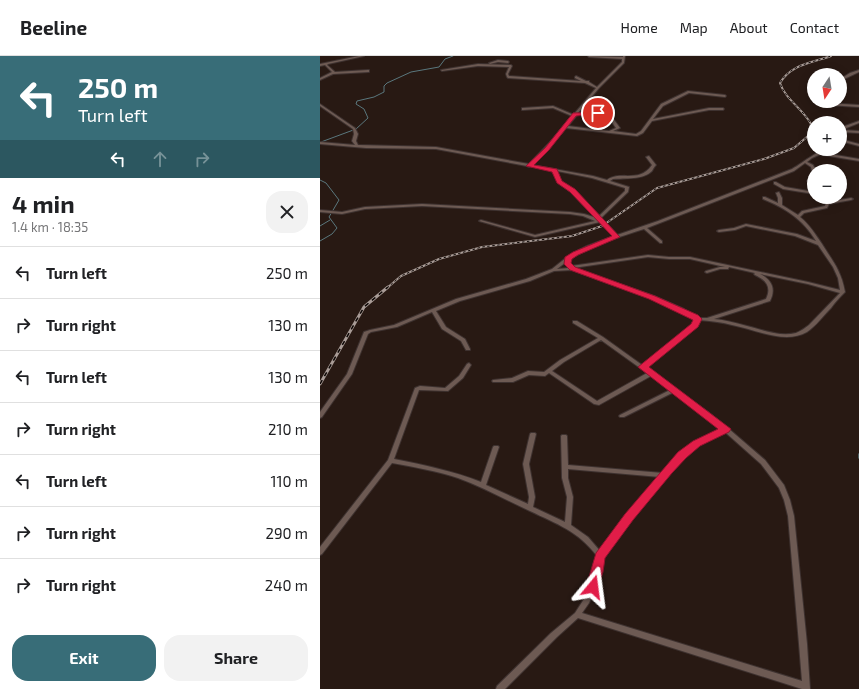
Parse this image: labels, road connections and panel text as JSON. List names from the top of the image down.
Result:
{
  "north": "bottom",
  "page": {
    "header": "Beeline",
    "nav": [
      "Home",
      "Map",
      "About",
      "Contact"
    ],
    "turn": ["250 m", "Turn left"],
    "map_buttons": ["+", "−"],
    "heading": ["4 min", "1.4 km · 18:35"],
    "list": [
      {
        "name": "Turn left",
        "value": "250 m"
      },
      {
        "name": "Turn right",
        "value": "130 m"
      },
      {
        "name": "Turn left",
        "value": "130 m"
      },
      {
        "name": "Turn right",
        "value": "210 m"
      },
      {
        "name": "Turn left",
        "value": "110 m"
      },
      {
        "name": "Turn right",
        "value": "290 m"
      },
      {
        "name": "Turn right",
        "value": "240 m"
      }
    ],
    "buttons": ["Exit", "Share"]
  }
}
